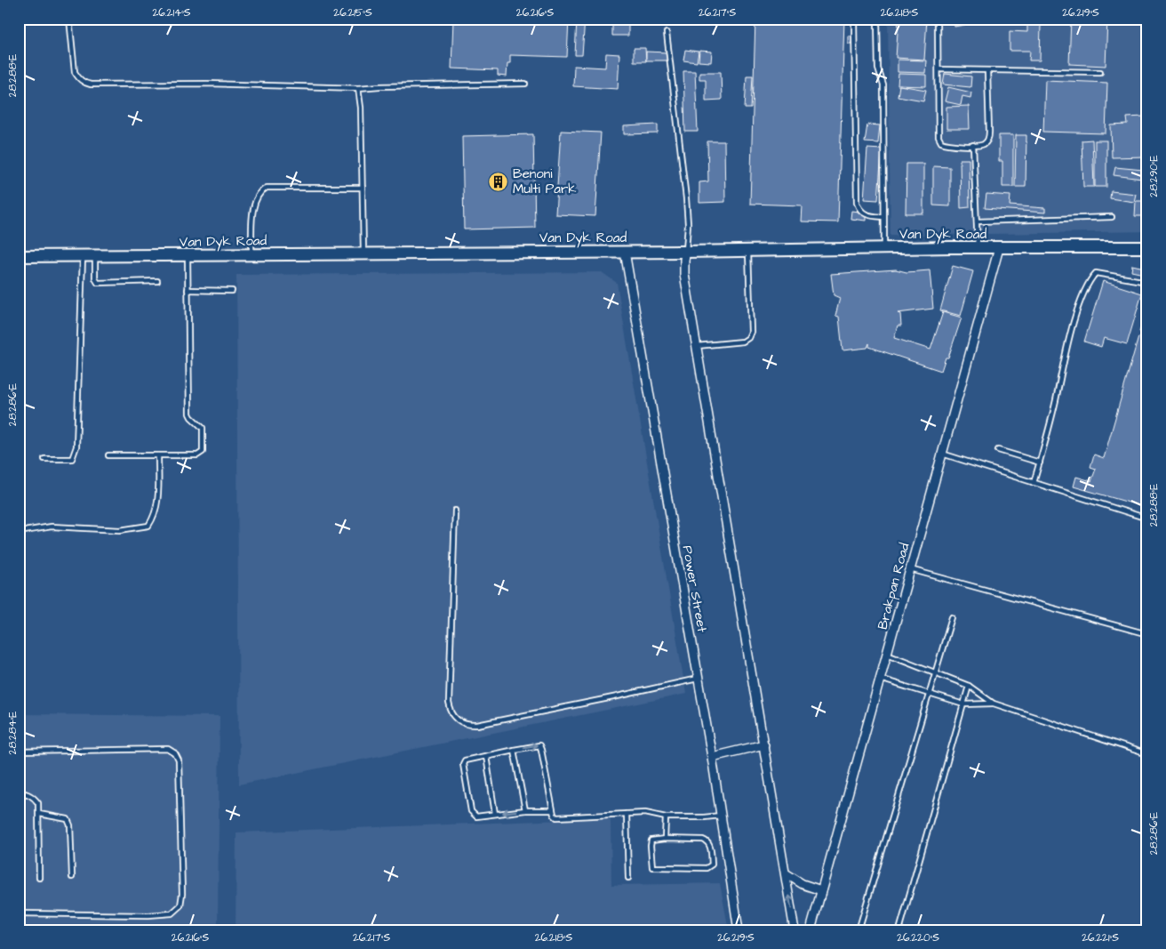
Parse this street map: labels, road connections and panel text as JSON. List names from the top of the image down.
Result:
{
  "streets": {
    "main road": ["Van Dyk Road"],
    "street": ["Brakpan Road", "Power Street"]
  },
  "crossings": [
    ["Van Dyk Road", "Brakpan Road"],
    ["Van Dyk Road", "Power Street"]
  ],
  "places": {
    "building": ["Benoni Multi Park"]
  },
  "coordinates": [
    "26.214°S",
    "26.215°S",
    "26.216°S",
    "26.217°S",
    "26.218°S",
    "26.219°S",
    "28.288°E",
    "28.290°E",
    "28.286°E",
    "28.284°E",
    "26.220°S",
    "26.221°S"
  ]
}
